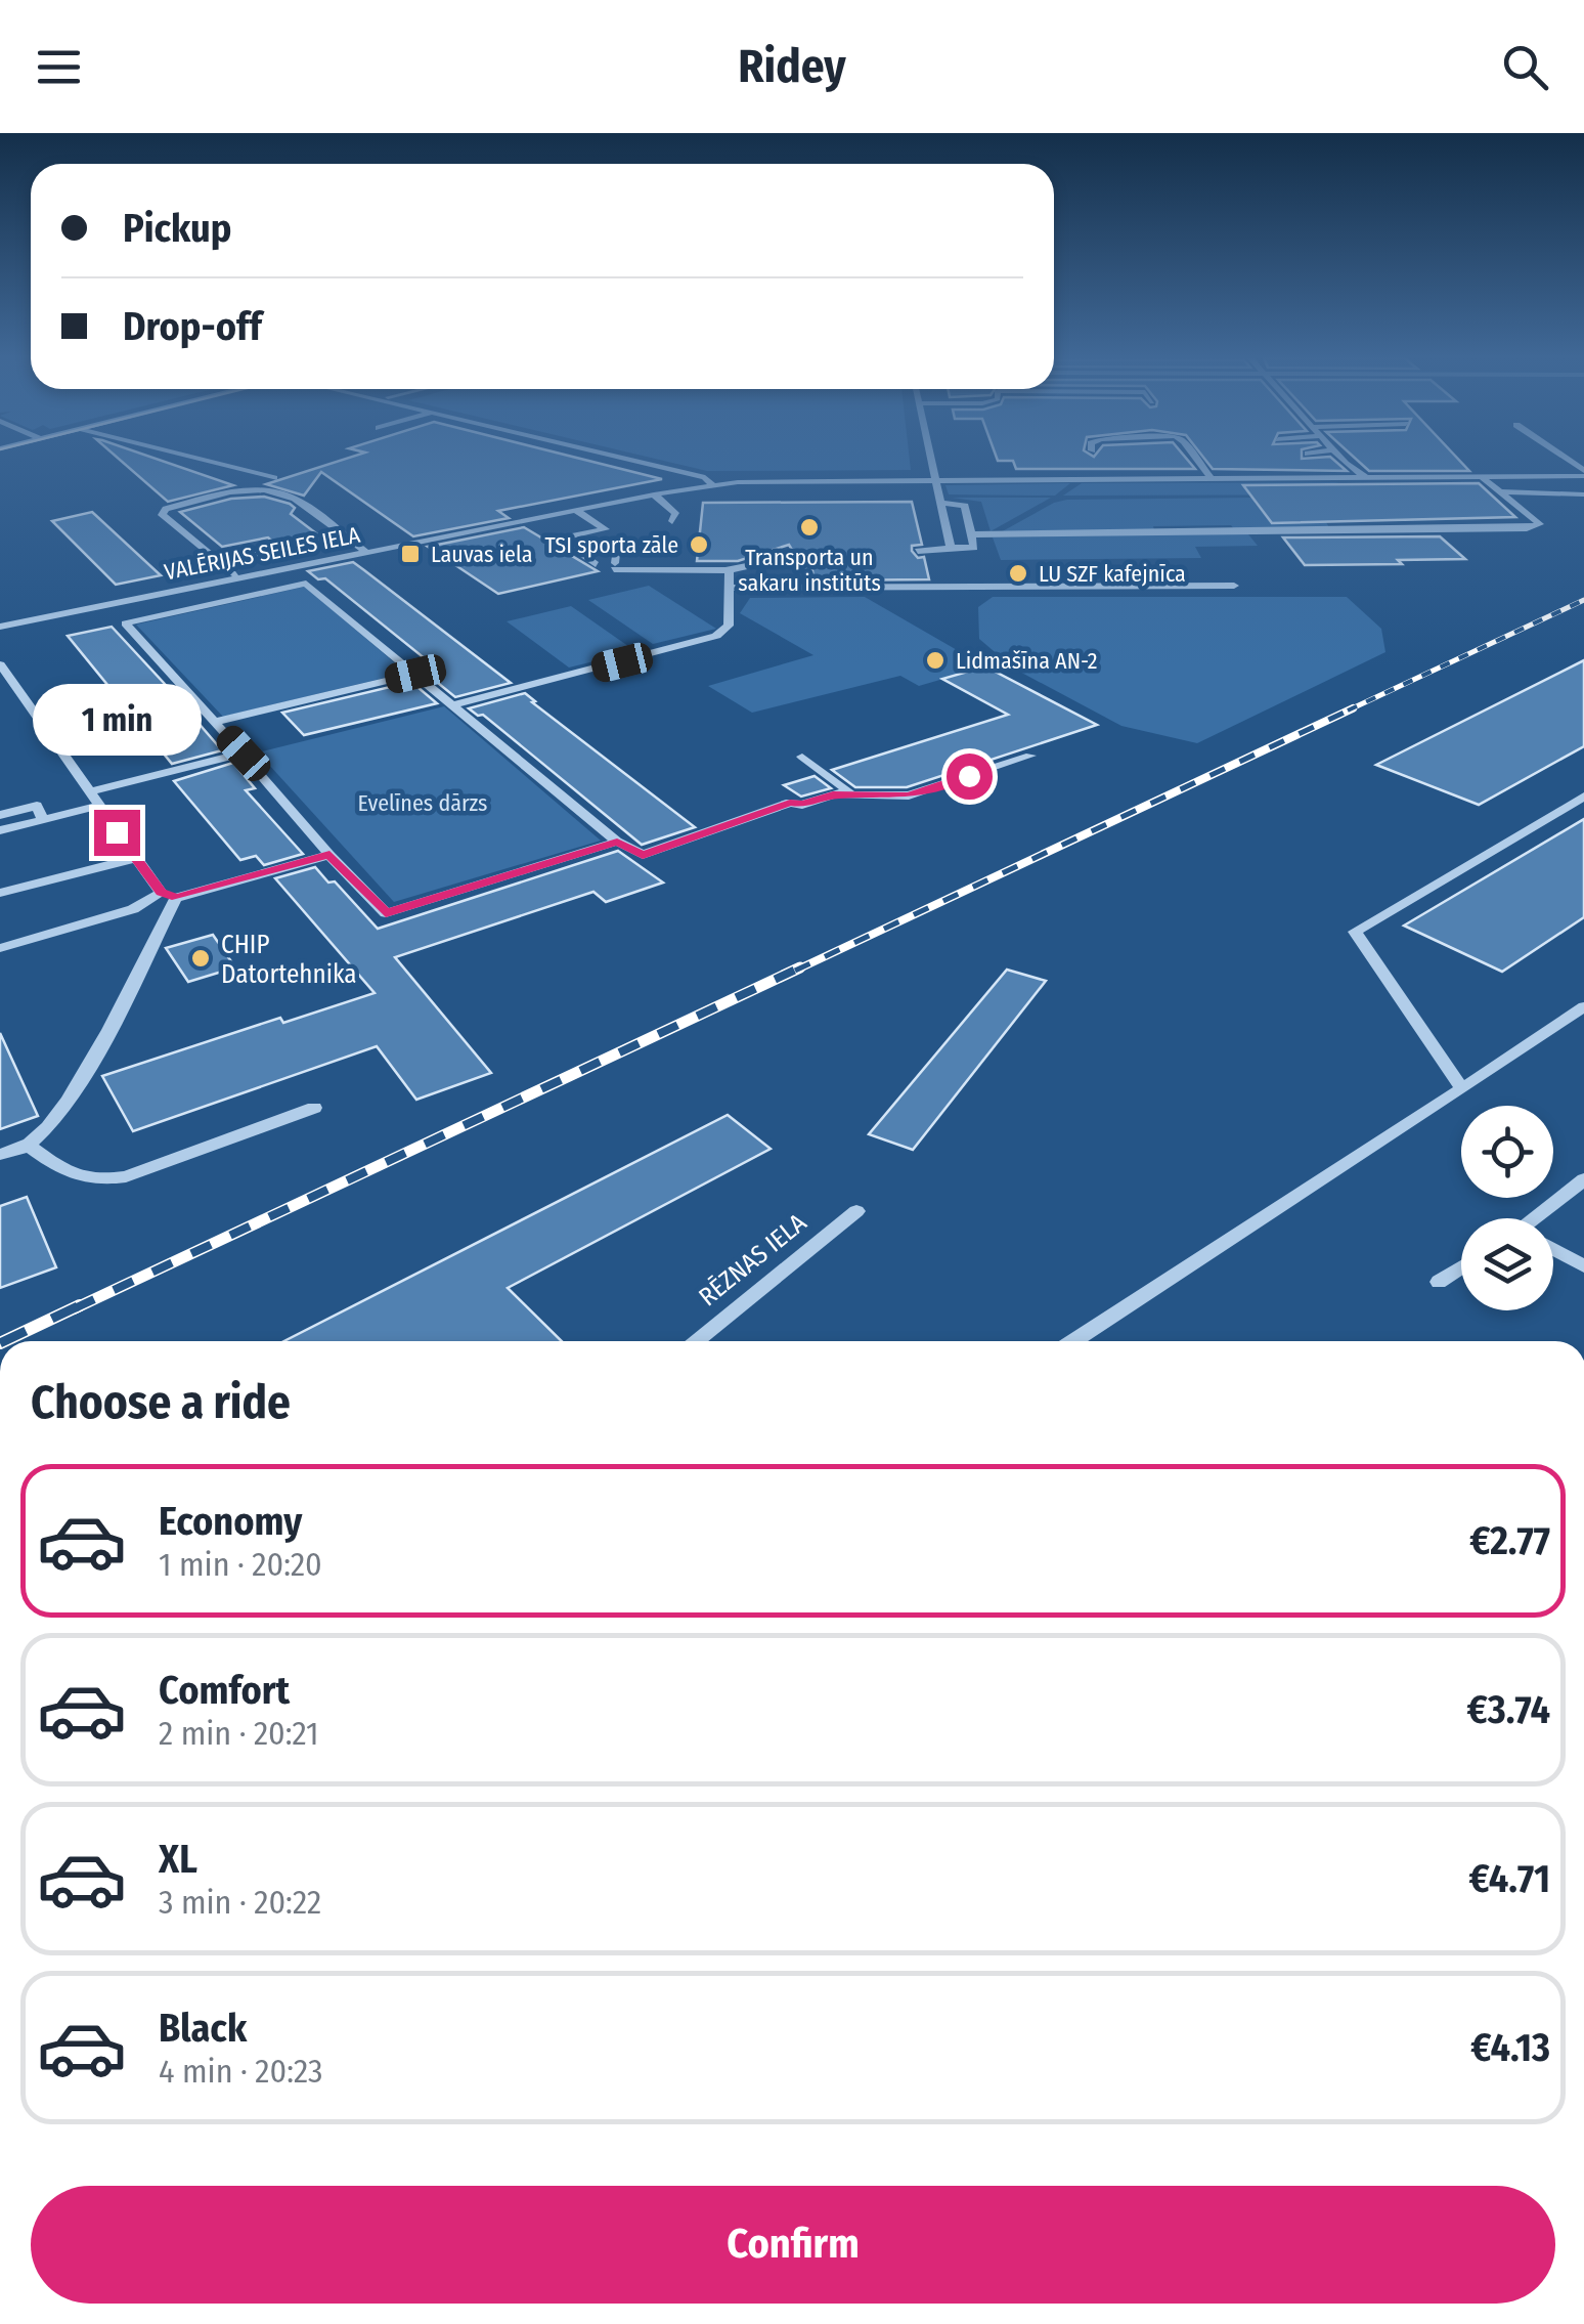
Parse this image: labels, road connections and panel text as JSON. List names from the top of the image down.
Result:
{
  "streets": {
    "street": ["VALĒRIJAS SEILES IELA", "RĒZNAS IELA"]
  },
  "parks": ["Evelīnes dārzs"],
  "places": {
    "other": [
      "Transporta un sakaru institūts",
      "TSI sporta zāle",
      "LU SZF kafejnīca",
      "Lidmašīna AN-2",
      "CHIP Datortehnika"
    ],
    "transit": ["Lauvas iela"]
  },
  "page": {
    "header": "Ridey",
    "banner": ["Pickup", "Drop-off"],
    "bubble": "1 min",
    "heading": "Choose a ride",
    "list": [
      {
        "name": "Economy",
        "note": "1 min · 20:20",
        "value": "€2.77"
      },
      {
        "name": "Comfort",
        "note": "2 min · 20:21",
        "value": "€3.74"
      },
      {
        "name": "XL",
        "note": "3 min · 20:22",
        "value": "€4.71"
      },
      {
        "name": "Black",
        "note": "4 min · 20:23",
        "value": "€4.13"
      }
    ],
    "buttons": "Confirm"
  }
}
